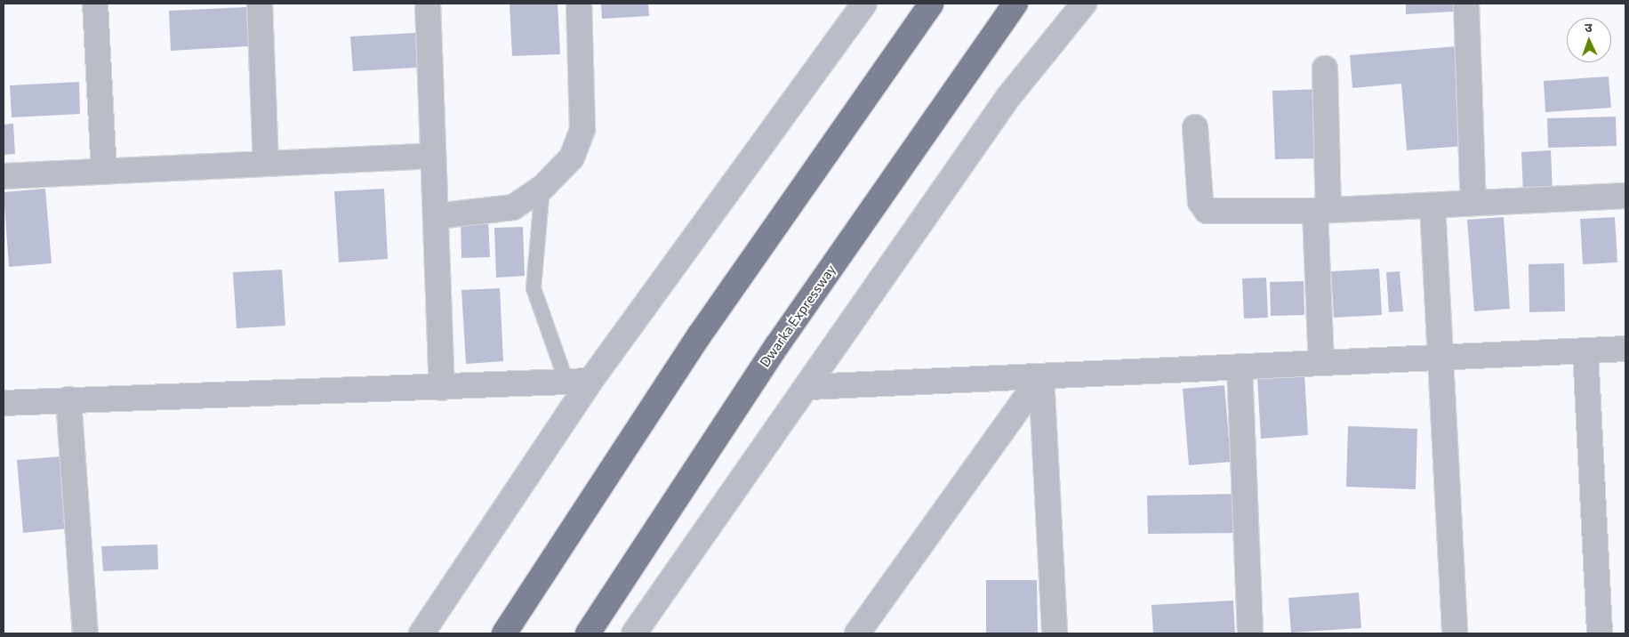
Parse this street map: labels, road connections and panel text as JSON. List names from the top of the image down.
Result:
{
  "streets": {
    "highway": ["Dwarka Expressway"]
  },
  "north": "top"
}
